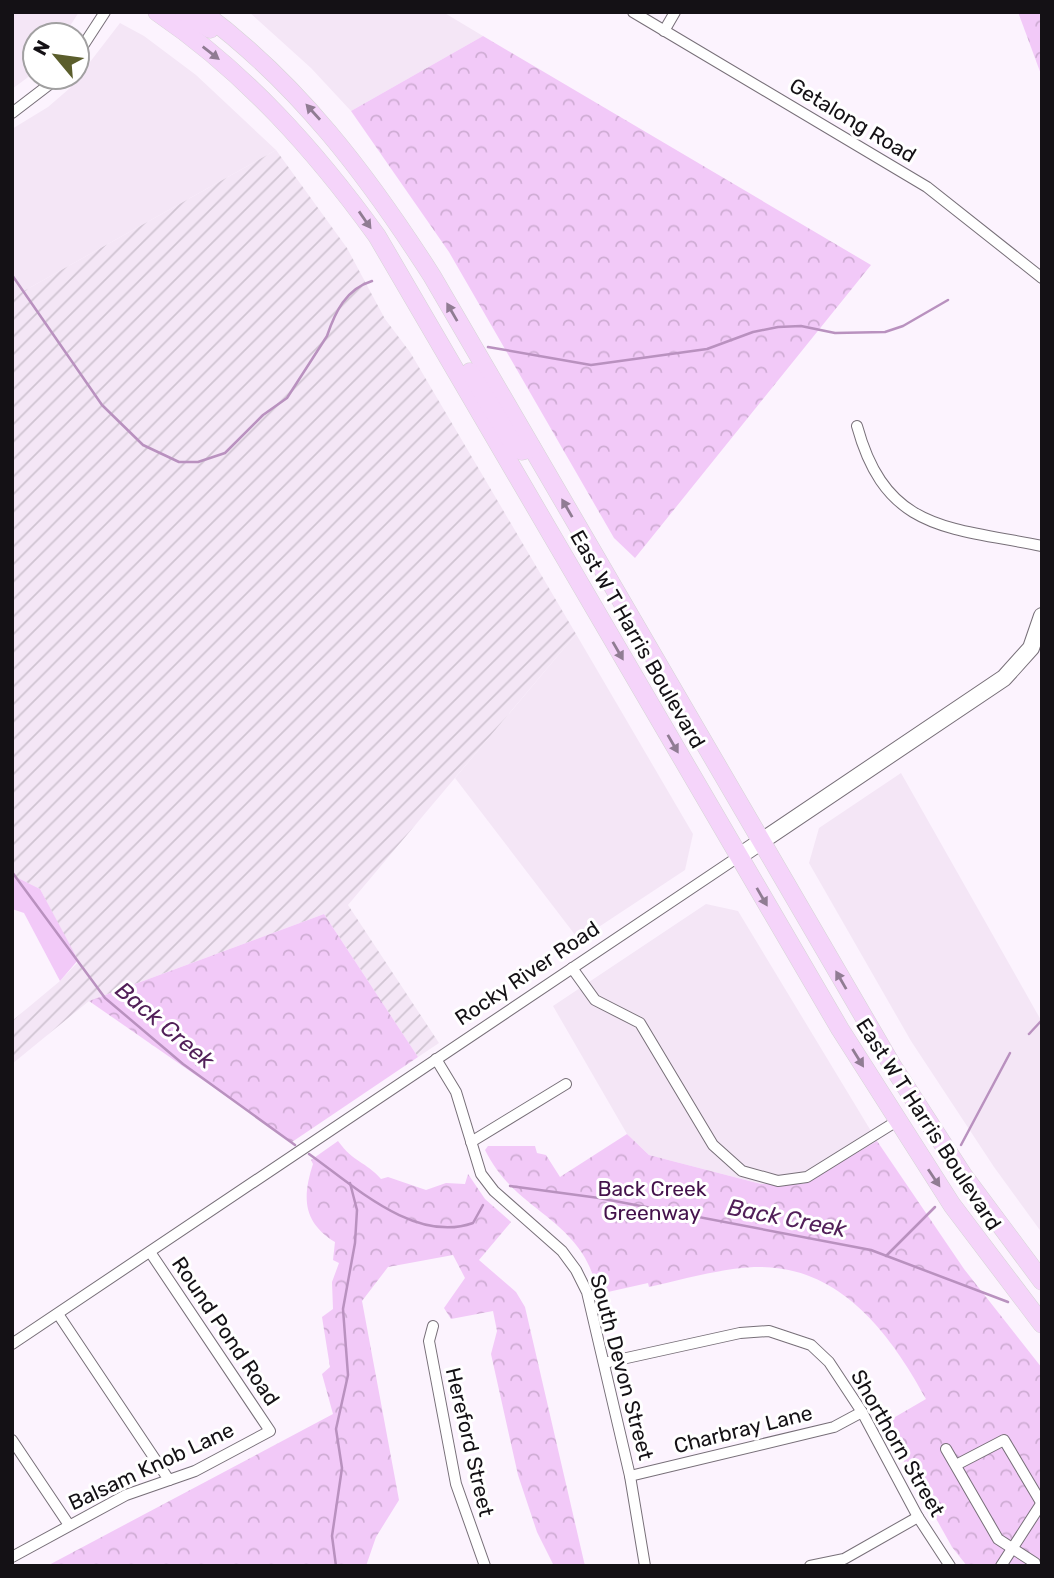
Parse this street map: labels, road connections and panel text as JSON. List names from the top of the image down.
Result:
{
  "streets": {
    "main road": ["East W T Harris Boulevard"],
    "street": [
      "Getalong Road",
      "Rocky River Road",
      "Round Pond Road",
      "South Devon Street",
      "Charbray Lane",
      "Hereford Street",
      "Shorthorn Street",
      "Balsam Knob Lane"
    ]
  },
  "crossings": [
    ["East W T Harris Boulevard", "Rocky River Road"],
    ["Rocky River Road", "Round Pond Road"],
    ["Rocky River Road", "South Devon Street"],
    ["Round Pond Road", "Balsam Knob Lane"],
    ["South Devon Street", "Charbray Lane"],
    ["South Devon Street", "Shorthorn Street"],
    ["Charbray Lane", "Shorthorn Street"]
  ],
  "water": ["Back Creek"],
  "parks": ["Back Creek Greenway"],
  "north": "top left"
}
